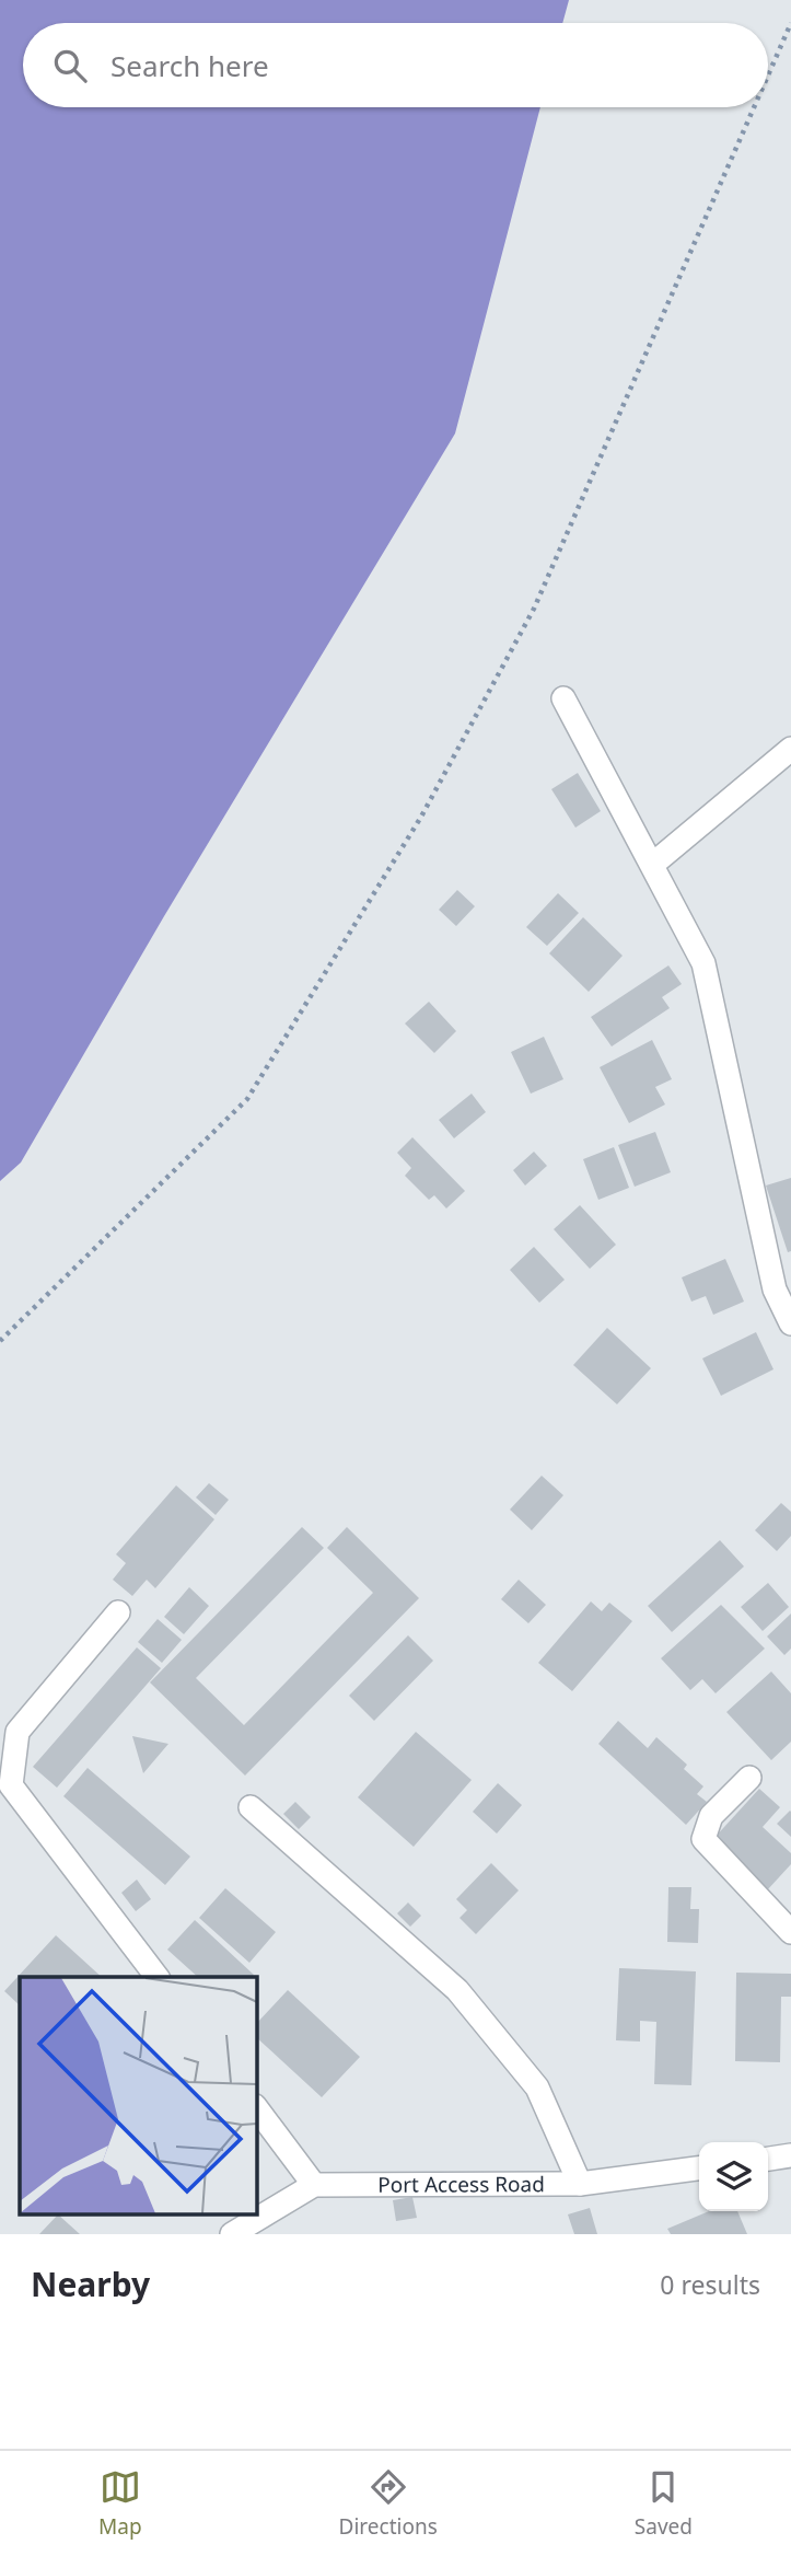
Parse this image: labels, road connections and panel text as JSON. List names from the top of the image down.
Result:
{
  "streets": {
    "street": ["Port Access Road"]
  },
  "page": {
    "search": "Search here",
    "heading": ["Nearby", "0 results"],
    "nav": ["Map", "Directions", "Saved"]
  }
}
